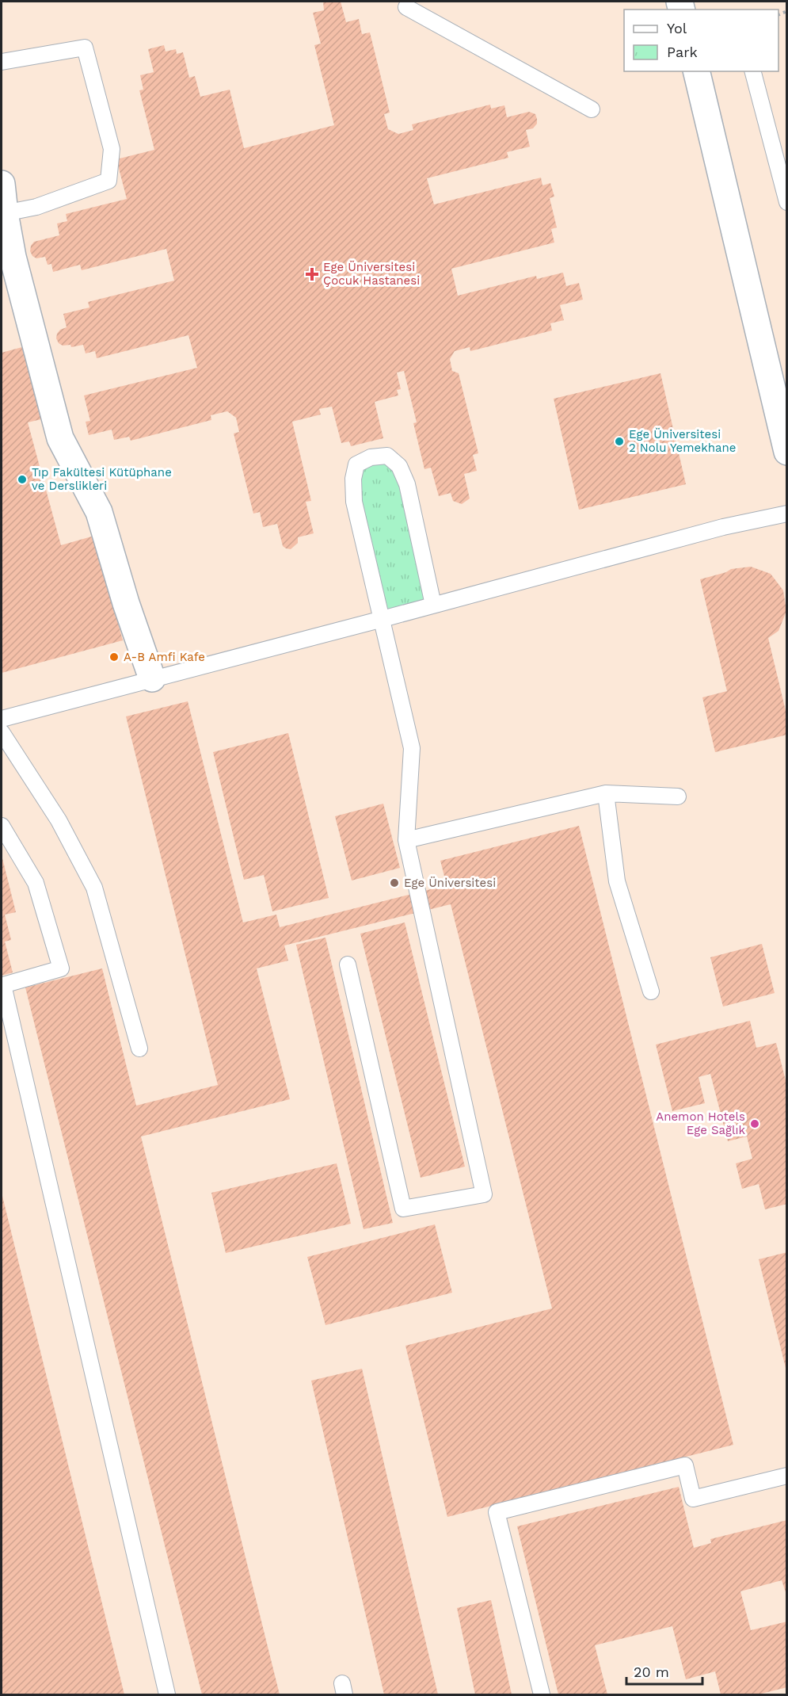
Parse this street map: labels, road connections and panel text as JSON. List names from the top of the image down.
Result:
{
  "places": {
    "health": ["Ege Üniversitesi Çocuk Hastanesi"],
    "other": [
      "Ege Üniversitesi 2 Nolu Yemekhane",
      "Tıp Fakültesi Kütüphane ve Derslikleri",
      "A-B Amfi Kafe",
      "Ege Üniversitesi",
      "Anemon Hotels Ege Sağlık"
    ]
  },
  "legend": ["Yol", "Park"],
  "scale_bar": "20 m"
}
